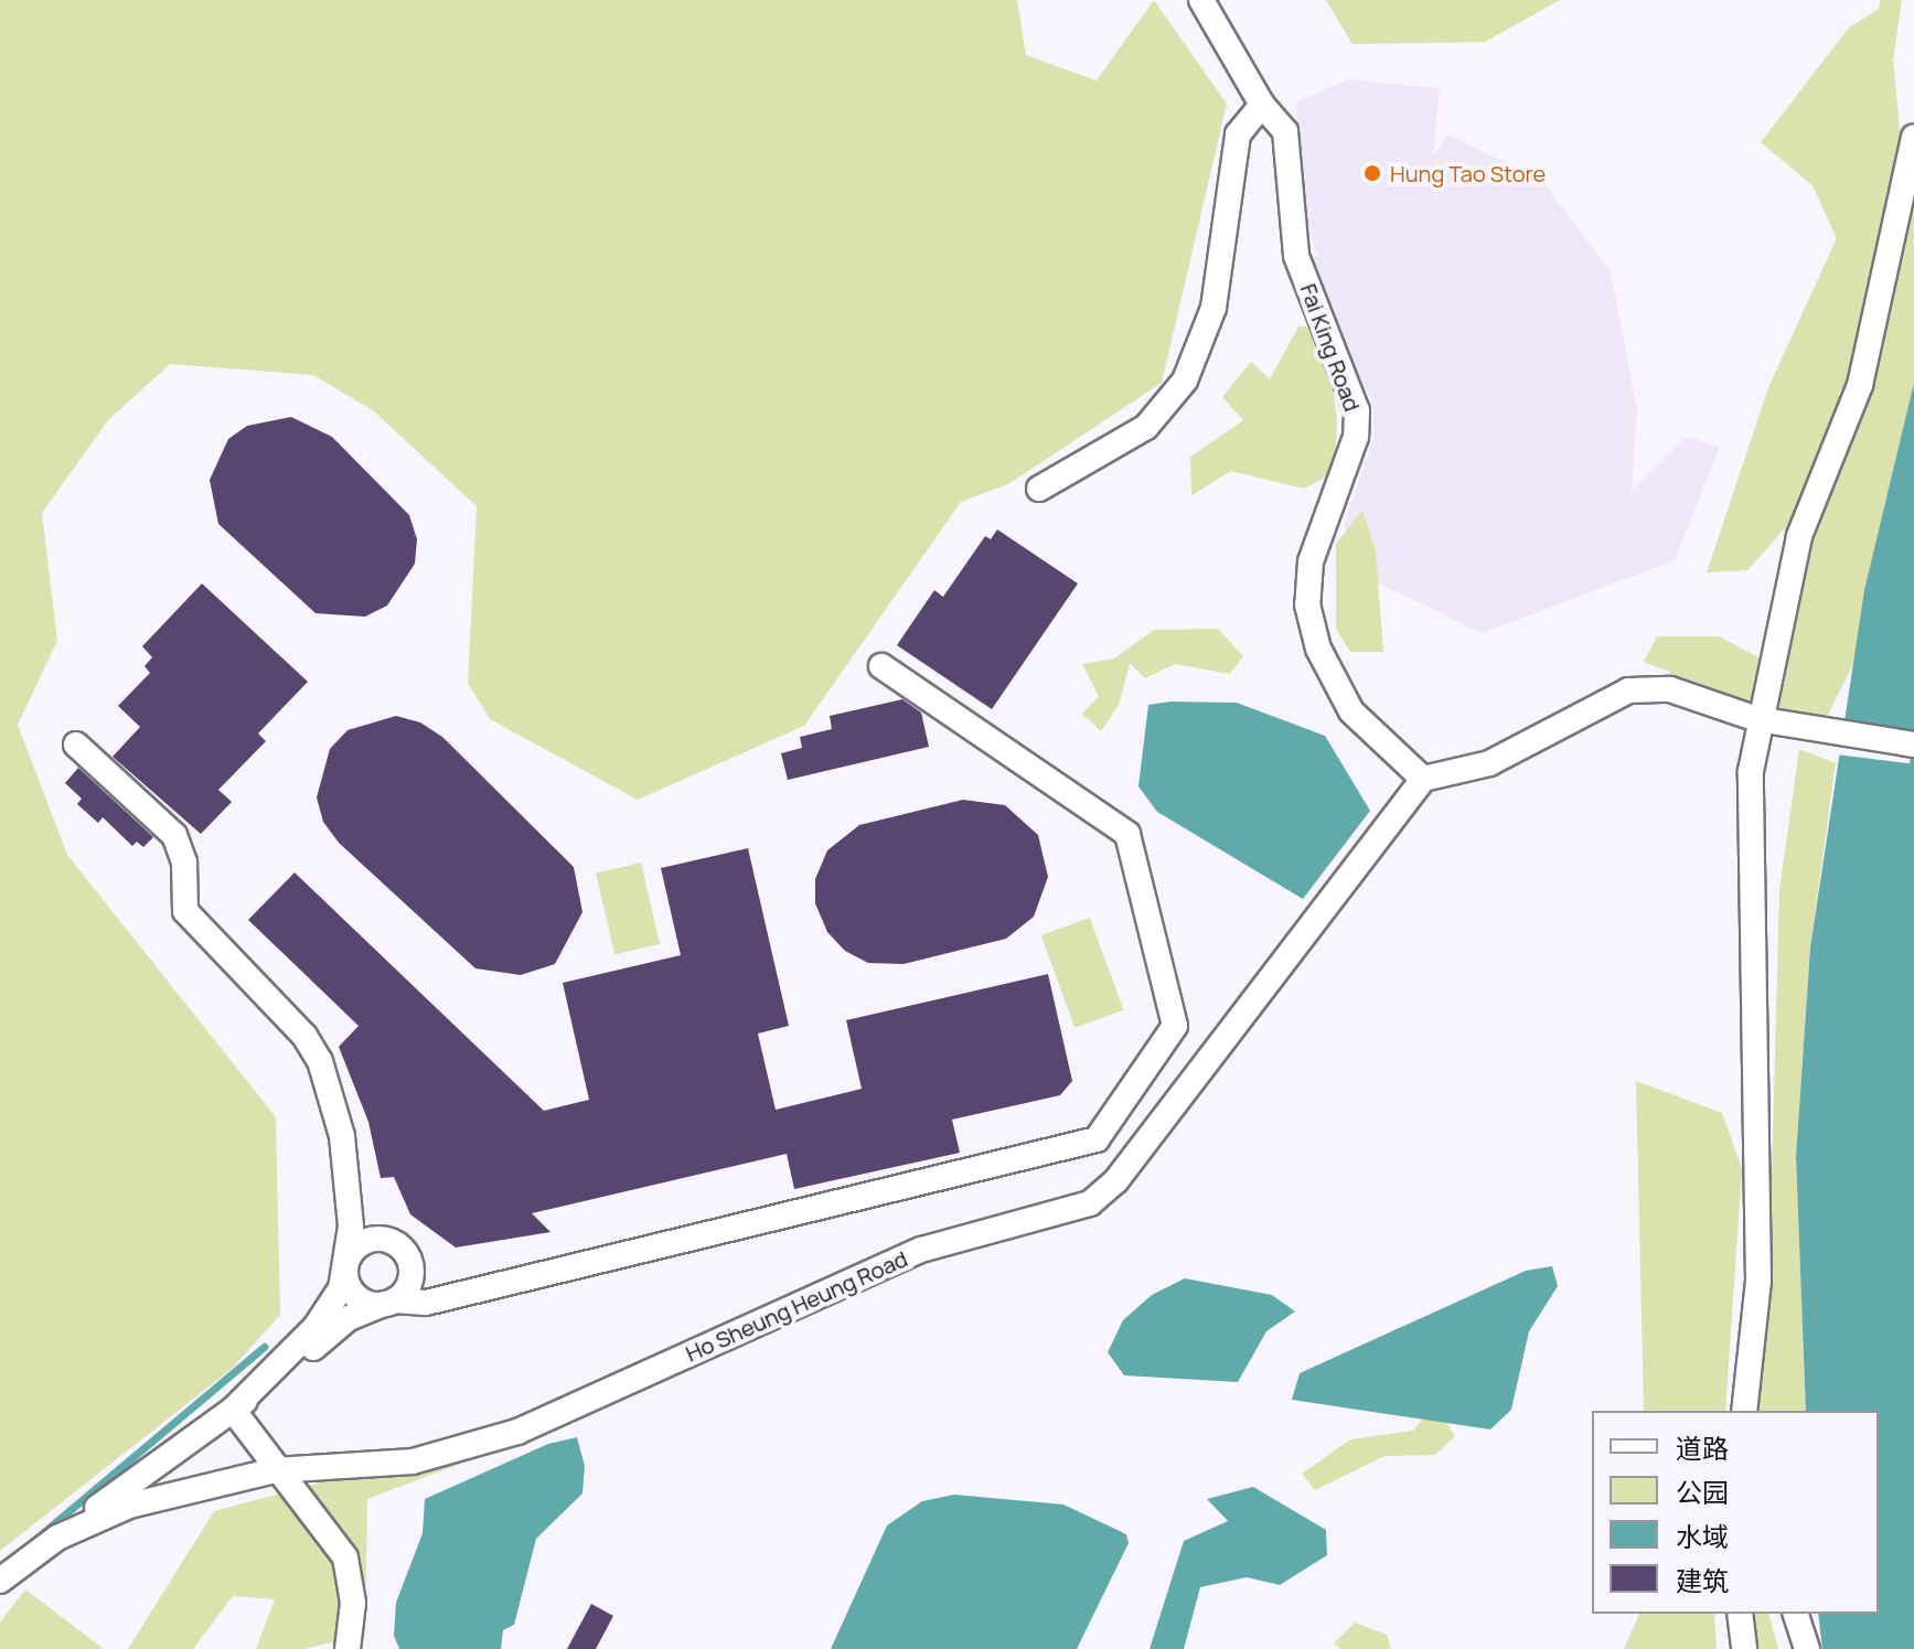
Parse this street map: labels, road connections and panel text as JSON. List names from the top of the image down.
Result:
{
  "streets": {
    "street": ["Fai King Road", "Ho Sheung Heung Road"]
  },
  "crossings": [
    ["Fai King Road", "Ho Sheung Heung Road"]
  ],
  "places": ["Hung Tao Store"],
  "legend": [
    "道路",
    "公园",
    "水域",
    "建筑"
  ]
}
